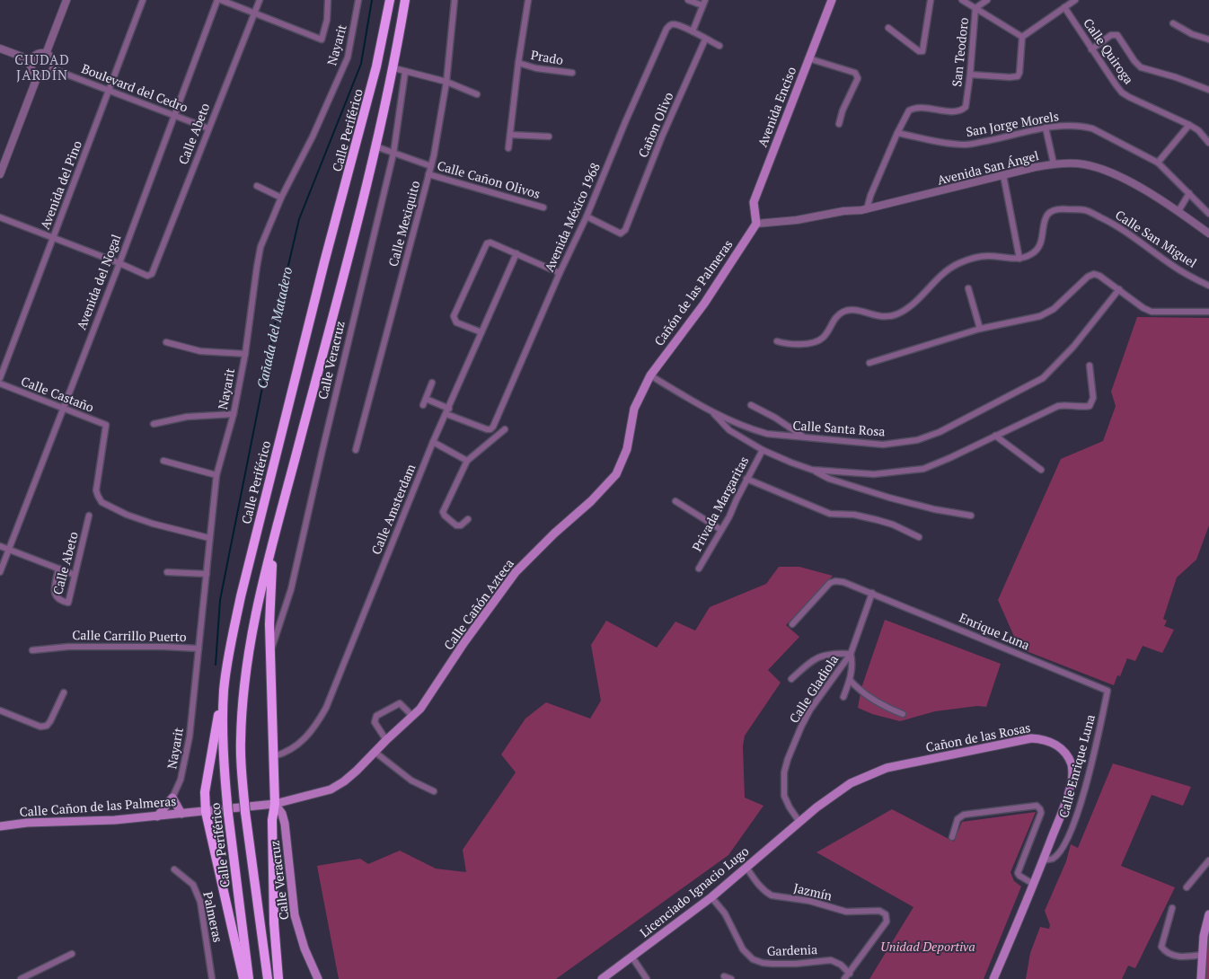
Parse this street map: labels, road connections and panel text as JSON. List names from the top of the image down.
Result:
{
  "streets": {
    "highway": ["Calle Periférico"],
    "main road": [
      "Avenida Enciso",
      "Cañón de las Palmeras",
      "Calle Veracruz",
      "Calle Cañón Azteca",
      "Cañon de las Rosas",
      "Calle Cañon de las Palmeras",
      "Licenciado Ignacio Lugo"
    ],
    "street": [
      "Nayarit",
      "Calle Quiroga",
      "San Teodoro",
      "Prado",
      "Boulevard del Cedro",
      "San Jorge Morels",
      "Cañon Olivo",
      "Calle Abeto",
      "Avenida San Ángel",
      "Calle Cañon Olivos",
      "Avenida del Pino",
      "Avenida México 1968",
      "Calle Mexiquito",
      "Calle San Miguel",
      "Avenida del Nogal",
      "Calle Castaño",
      "Calle Santa Rosa",
      "Privada Margaritas",
      "Calle Amsterdam",
      "Enrique Luna",
      "Calle Carrillo Puerto",
      "Calle Gladiola",
      "Calle Enrique Luna",
      "Jazmín",
      "Palmeras",
      "Gardenia"
    ]
  },
  "crossings": [
    ["Nayarit", "Calle Castaño"],
    ["Nayarit", "Calle Carrillo Puerto"],
    ["San Teodoro", "San Jorge Morels"],
    ["Boulevard del Cedro", "Calle Abeto"],
    ["Boulevard del Cedro", "Avenida del Pino"],
    ["Boulevard del Cedro", "Avenida del Nogal"],
    ["Avenida Enciso", "Avenida San Ángel"],
    ["Avenida Enciso", "Cañón de las Palmeras"],
    ["Cañon Olivo", "Avenida México 1968"],
    ["Calle Abeto", "Avenida del Nogal"],
    ["Avenida San Ángel", "Cañón de las Palmeras"],
    ["Calle Cañon Olivos", "Calle Mexiquito"],
    ["Calle Cañon Olivos", "Calle Veracruz"],
    ["Avenida México 1968", "Calle Amsterdam"],
    ["Avenida del Nogal", "Calle Castaño"],
    ["Cañón de las Palmeras", "Calle Santa Rosa"],
    ["Cañón de las Palmeras", "Calle Cañón Azteca"],
    ["Calle Veracruz", "Calle Cañon de las Palmeras"],
    ["Calle Santa Rosa", "Calle Cañón Azteca"],
    ["Calle Cañón Azteca", "Calle Cañon de las Palmeras"],
    ["Enrique Luna", "Calle Gladiola"],
    ["Enrique Luna", "Calle Enrique Luna"],
    ["Calle Gladiola", "Cañon de las Rosas"],
    ["Calle Gladiola", "Licenciado Ignacio Lugo"],
    ["Cañon de las Rosas", "Calle Enrique Luna"],
    ["Cañon de las Rosas", "Licenciado Ignacio Lugo"],
    ["Licenciado Ignacio Lugo", "Jazmín"],
    ["Licenciado Ignacio Lugo", "Gardenia"],
    ["Jazmín", "Gardenia"]
  ],
  "districts": ["CIUDAD JARDÍN"],
  "water": ["Cañada del Matadero"],
  "parks": ["Unidad Deportiva"]
}
